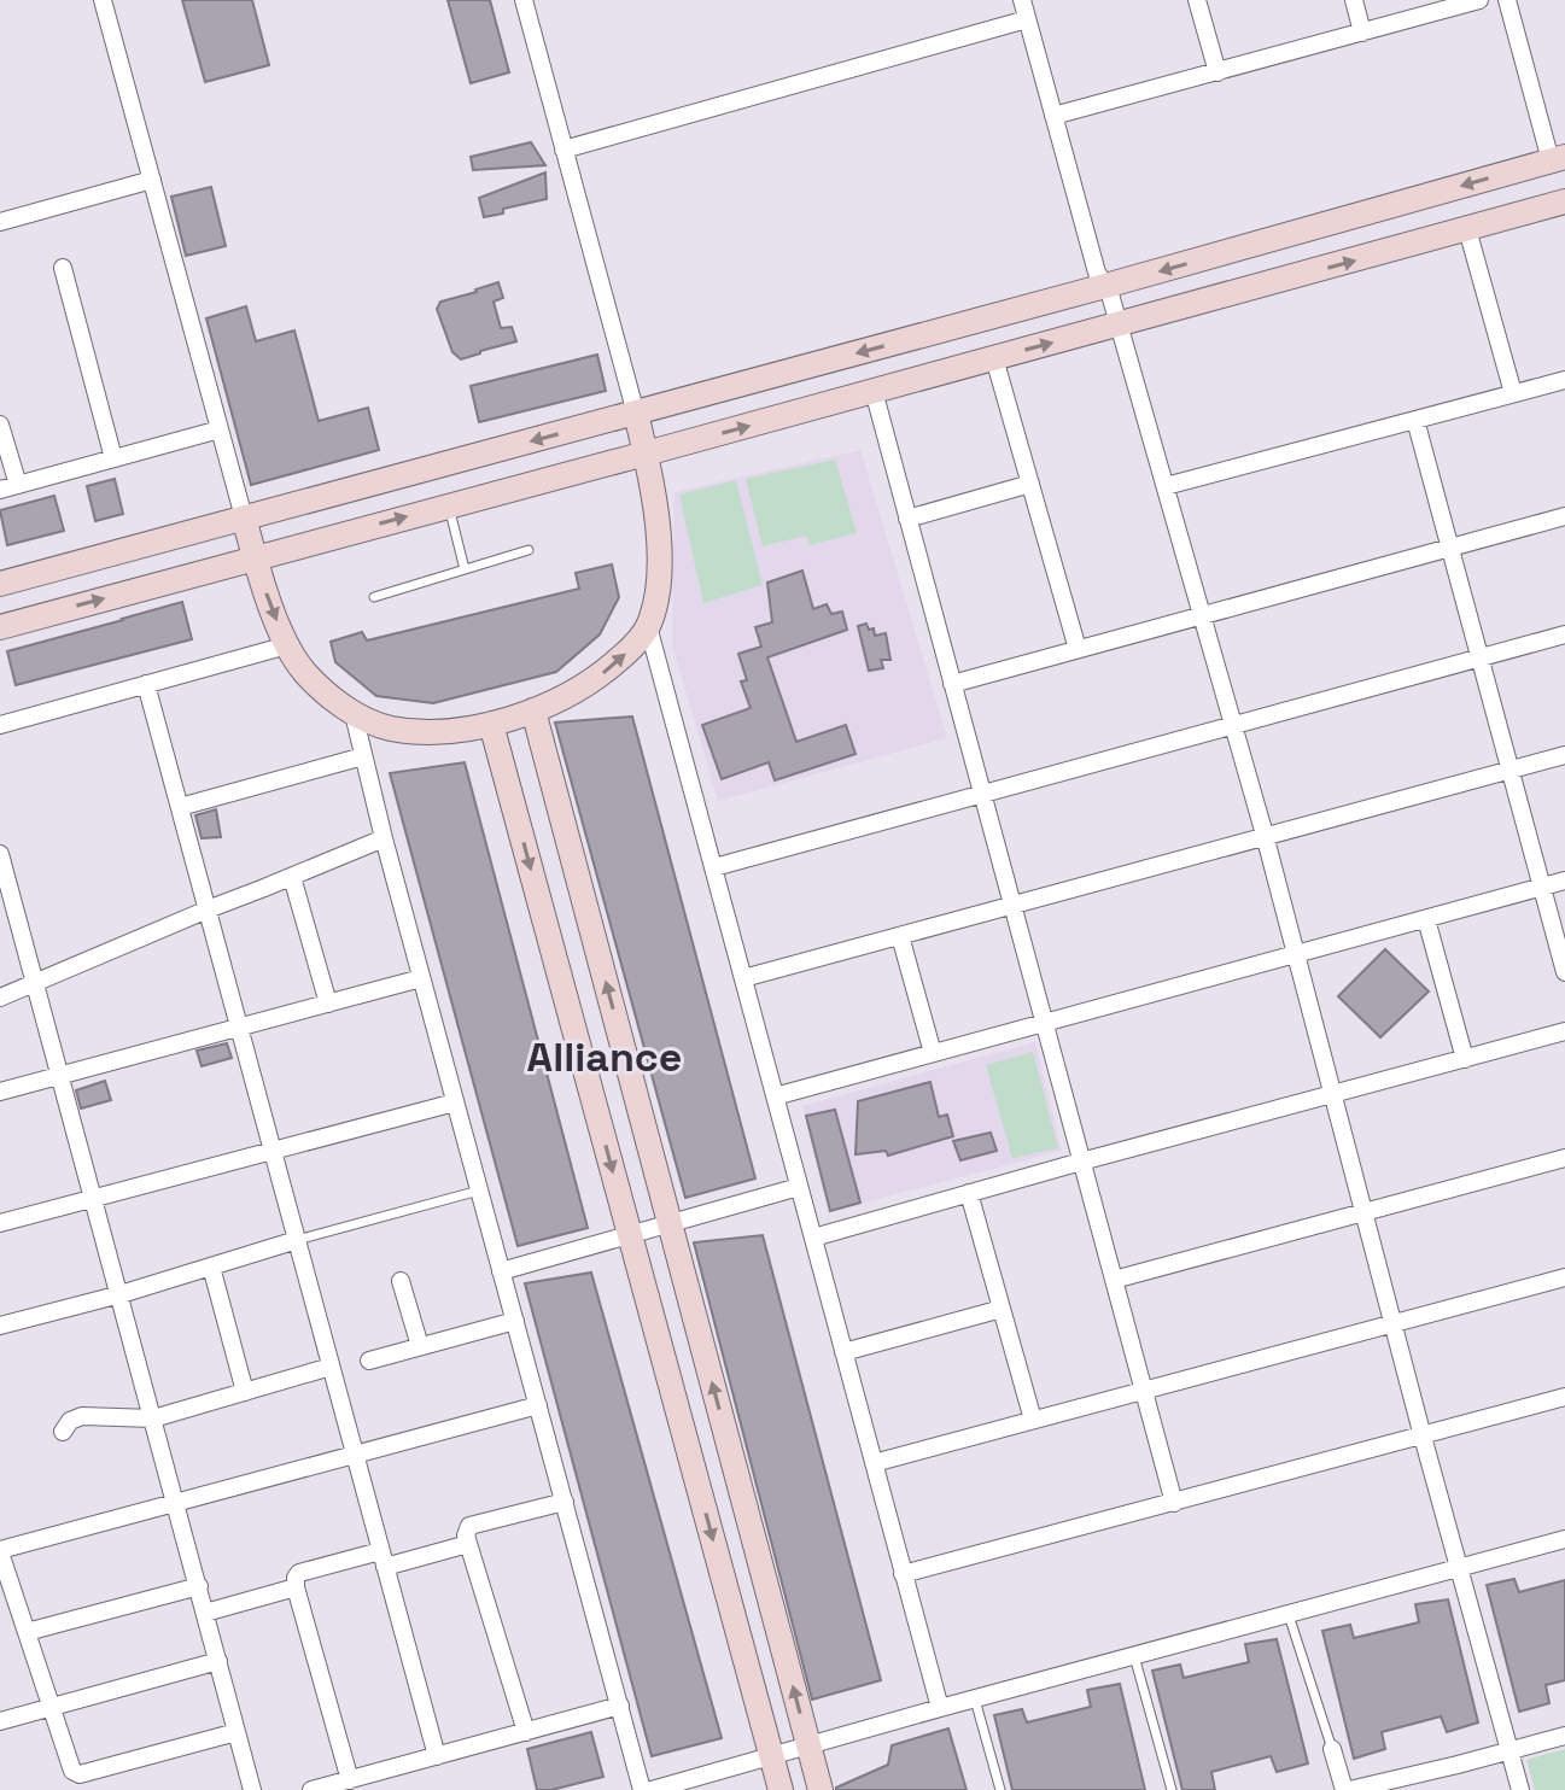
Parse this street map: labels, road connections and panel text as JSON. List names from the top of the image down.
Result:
{
  "districts": ["Alliance"]
}
